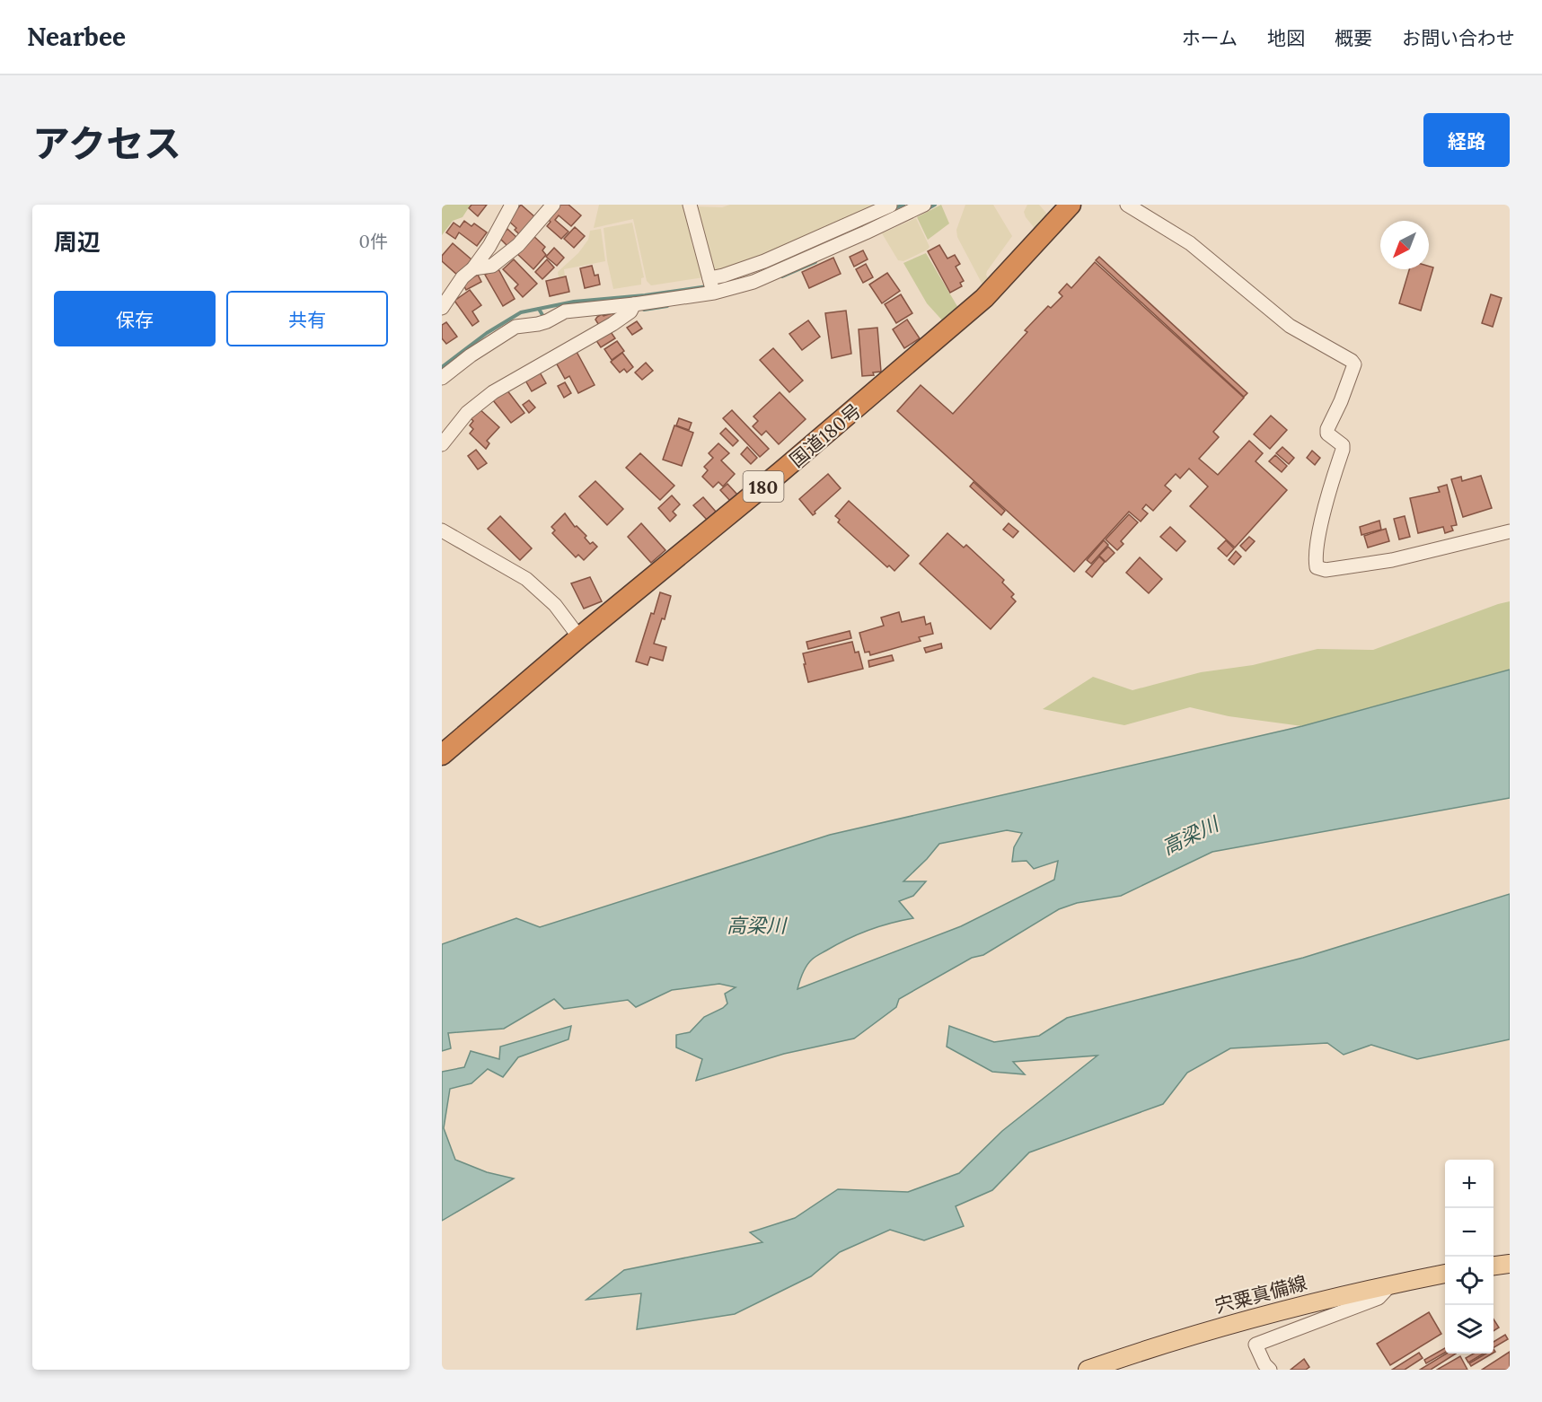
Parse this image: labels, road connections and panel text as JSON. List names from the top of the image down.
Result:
{
  "streets": {
    "highway": ["国道180号", "180"],
    "main road": ["宍粟真備線"]
  },
  "water": ["高梁川"],
  "north": "bottom left",
  "page": {
    "header": "Nearbee",
    "nav": [
      "ホーム",
      "地図",
      "概要",
      "お問い合わせ"
    ],
    "title": "アクセス",
    "buttons": [
      "経路",
      ["保存", "共有"]
    ],
    "heading": ["周辺", "0件"],
    "map_buttons": ["+", "−"]
  }
}
